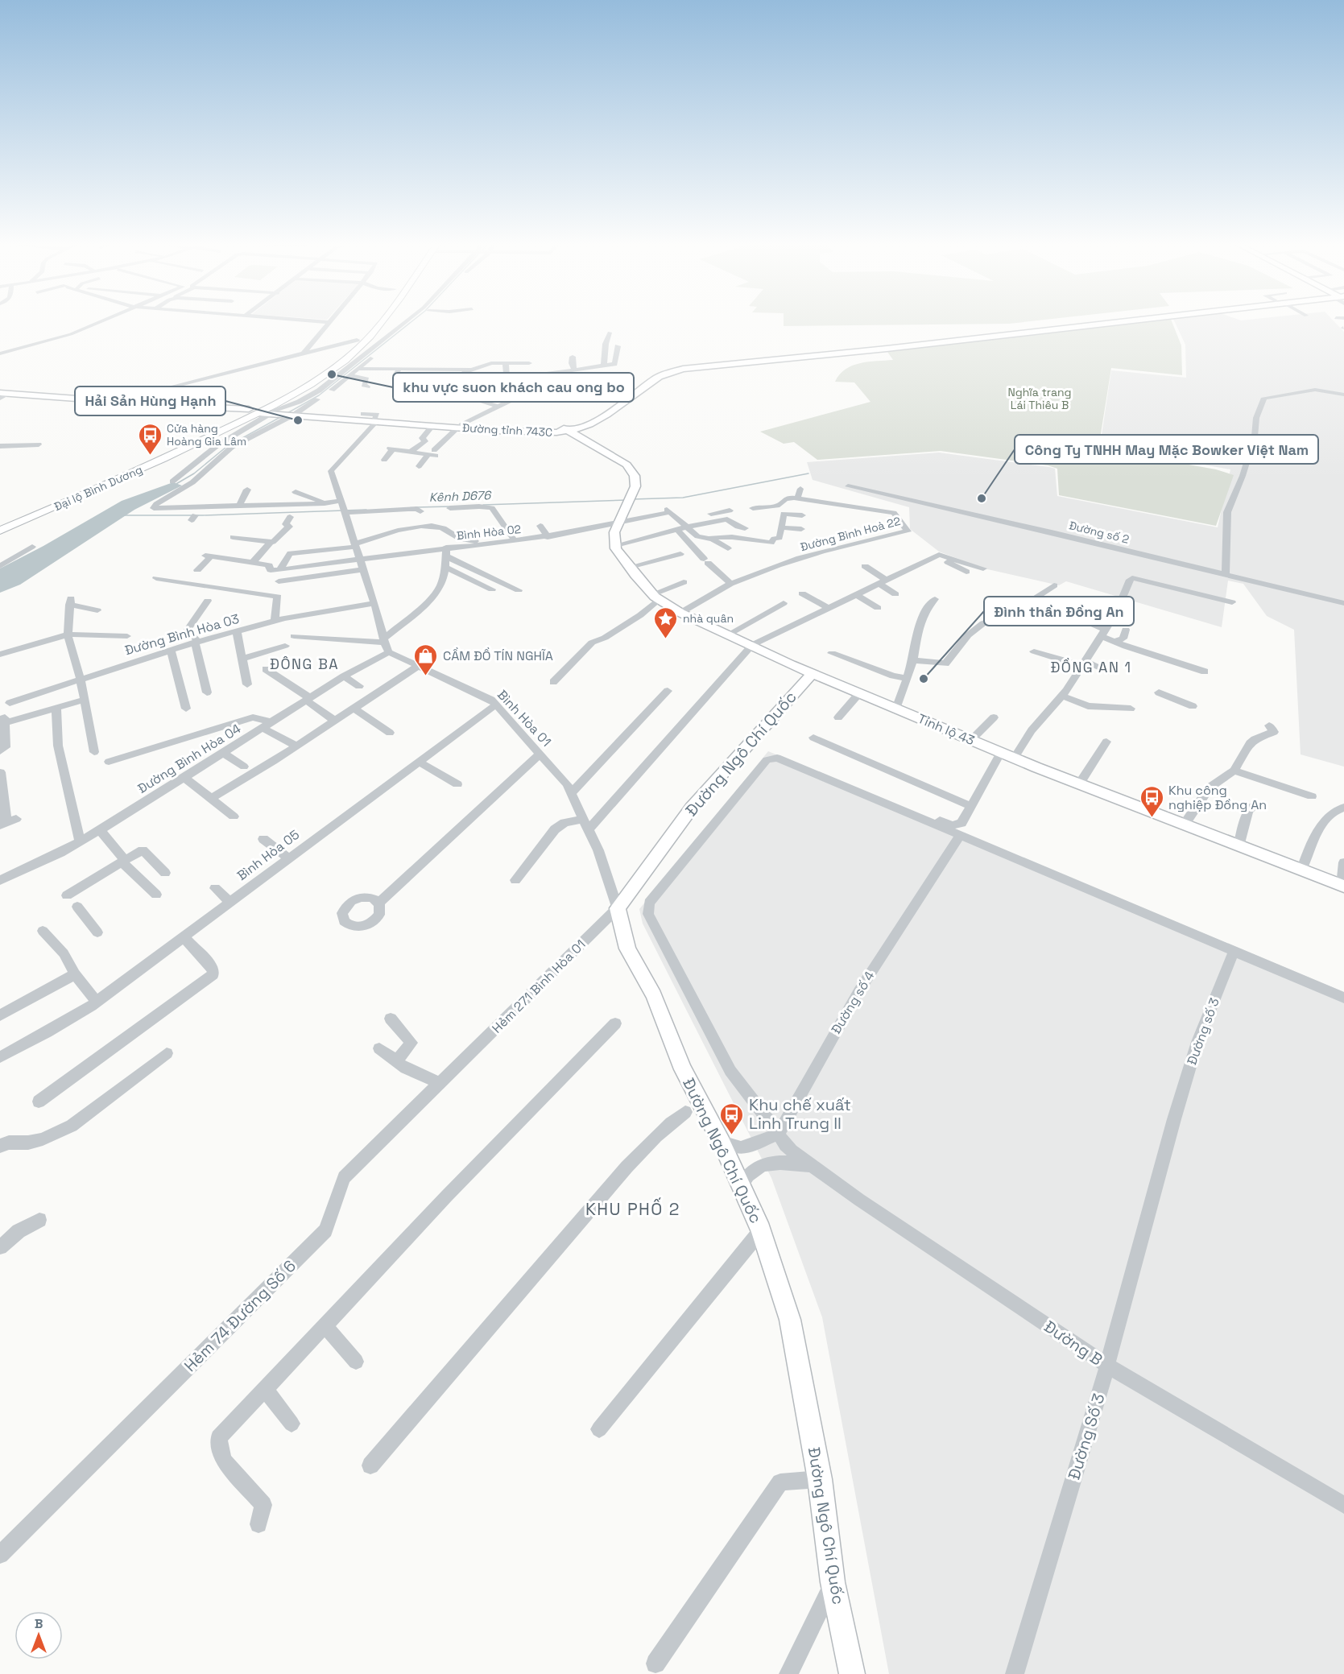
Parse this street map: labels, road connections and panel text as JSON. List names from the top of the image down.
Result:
{
  "streets": {
    "highway": ["Đại lộ Bình Dương"],
    "main road": ["Đường tỉnh 743C", "Tỉnh lộ 43", "Đường Ngô Chí Quốc"],
    "street": [
      "Bình Hòa 02",
      "Đường số 2",
      "Đường Bình Hoà 22",
      "Đường Bình Hòa 03",
      "Bình Hòa 01",
      "Đường Bình Hòa 04",
      "Bình Hòa 05",
      "Hẻm 271 Bình Hòa 01",
      "Đường số 4",
      "Đường số 3",
      "Hẻm 74 Đường Số 6",
      "Đường B",
      "Đường Số 3"
    ]
  },
  "crossings": [
    ["Đường tỉnh 743C", "Đại lộ Bình Dương"],
    ["Đường Bình Hoà 22", "Tỉnh lộ 43"],
    ["Bình Hòa 01", "Đường Ngô Chí Quốc"],
    ["Bình Hòa 01", "Đường Bình Hòa 04"],
    ["Bình Hòa 01", "Bình Hòa 05"],
    ["Bình Hòa 01", "Hẻm 271 Bình Hòa 01"],
    ["Tỉnh lộ 43", "Đường Ngô Chí Quốc"],
    ["Đường Ngô Chí Quốc", "Hẻm 271 Bình Hòa 01"],
    ["Hẻm 271 Bình Hòa 01", "Hẻm 74 Đường Số 6"],
    ["Đường số 3", "Đường Số 3"],
    ["Đường B", "Đường Số 3"]
  ],
  "districts": ["ĐÔNG BA", "ĐỒNG AN 1", "KHU PHỐ 2"],
  "water": ["Kênh D676"],
  "parks": ["Nghĩa trang Lái Thiêu B"],
  "places": {
    "other": [
      "khu vực suon khách cau ong bo",
      "Hải Sản Hùng Hạnh",
      "Công Ty TNHH May Mặc Bowker Việt Nam",
      "Đình thần Đồng An"
    ],
    "bus stop": ["Cửa hàng Hoàng Gia Lâm", "Khu công nghiệp Đồng An", "Khu chế xuất Linh Trung II"],
    "place": ["nhà quân"],
    "shop": ["CẦM ĐỒ TÍN NGHĨA"]
  },
  "north": "top"
}
